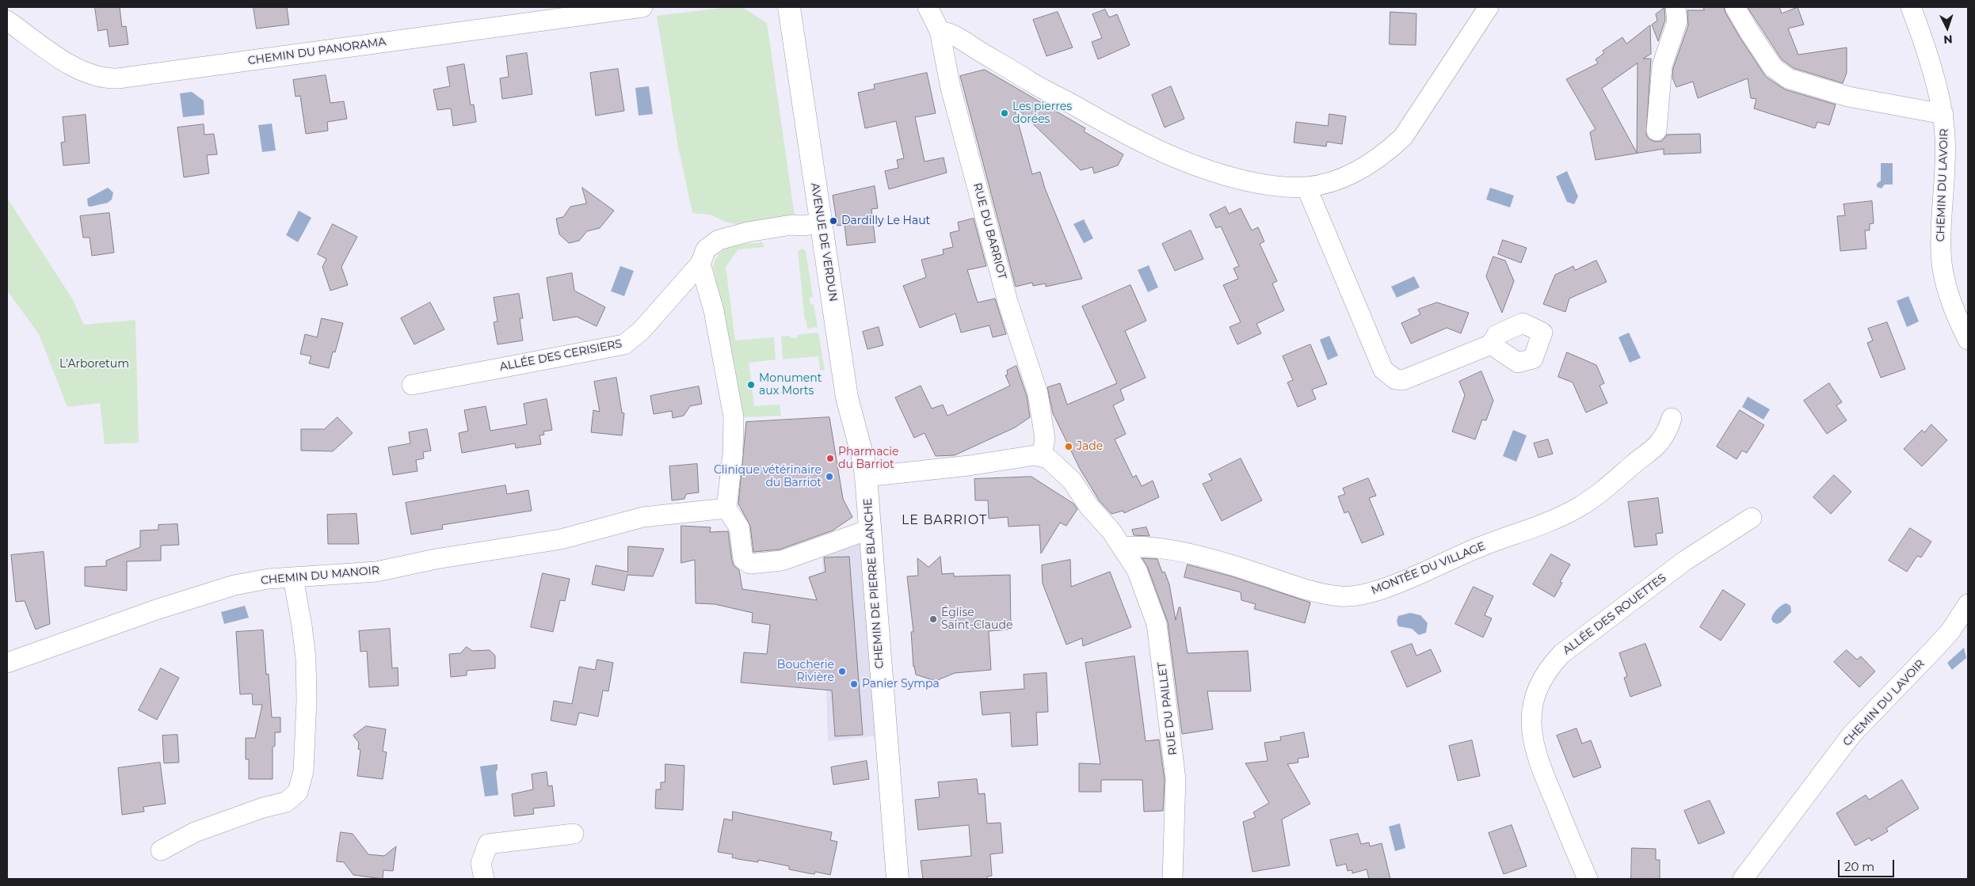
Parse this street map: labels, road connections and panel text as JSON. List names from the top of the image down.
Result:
{
  "streets": {
    "street": [
      "CHEMIN DU PANORAMA",
      "CHEMIN DU LAVOIR",
      "RUE DU BARRIOT",
      "AVENUE DE VERDUN",
      "ALLÉE DES CERISIERS",
      "MONTÉE DU VILLAGE",
      "CHEMIN DU MANOIR",
      "CHEMIN DE PIERRE BLANCHE",
      "ALLÉE DES ROUETTES",
      "RUE DU PAILLET"
    ]
  },
  "crossings": [
    ["RUE DU BARRIOT", "RUE DU PAILLET"],
    ["AVENUE DE VERDUN", "ALLÉE DES CERISIERS"],
    ["AVENUE DE VERDUN", "CHEMIN DE PIERRE BLANCHE"],
    ["MONTÉE DU VILLAGE", "RUE DU PAILLET"]
  ],
  "districts": ["LE BARRIOT"],
  "parks": ["L'Arboretum"],
  "places": [
    "Les pierres dorées",
    "Dardilly Le Haut",
    "Monument aux Morts",
    "Jade",
    "Pharmacie du Barriot",
    "Clinique vétérinaire du Barriot",
    "Église Saint-Claude",
    "Boucherie Rivière",
    "Panier Sympa"
  ],
  "scale_bar": "20 m",
  "north": "bottom"
}
